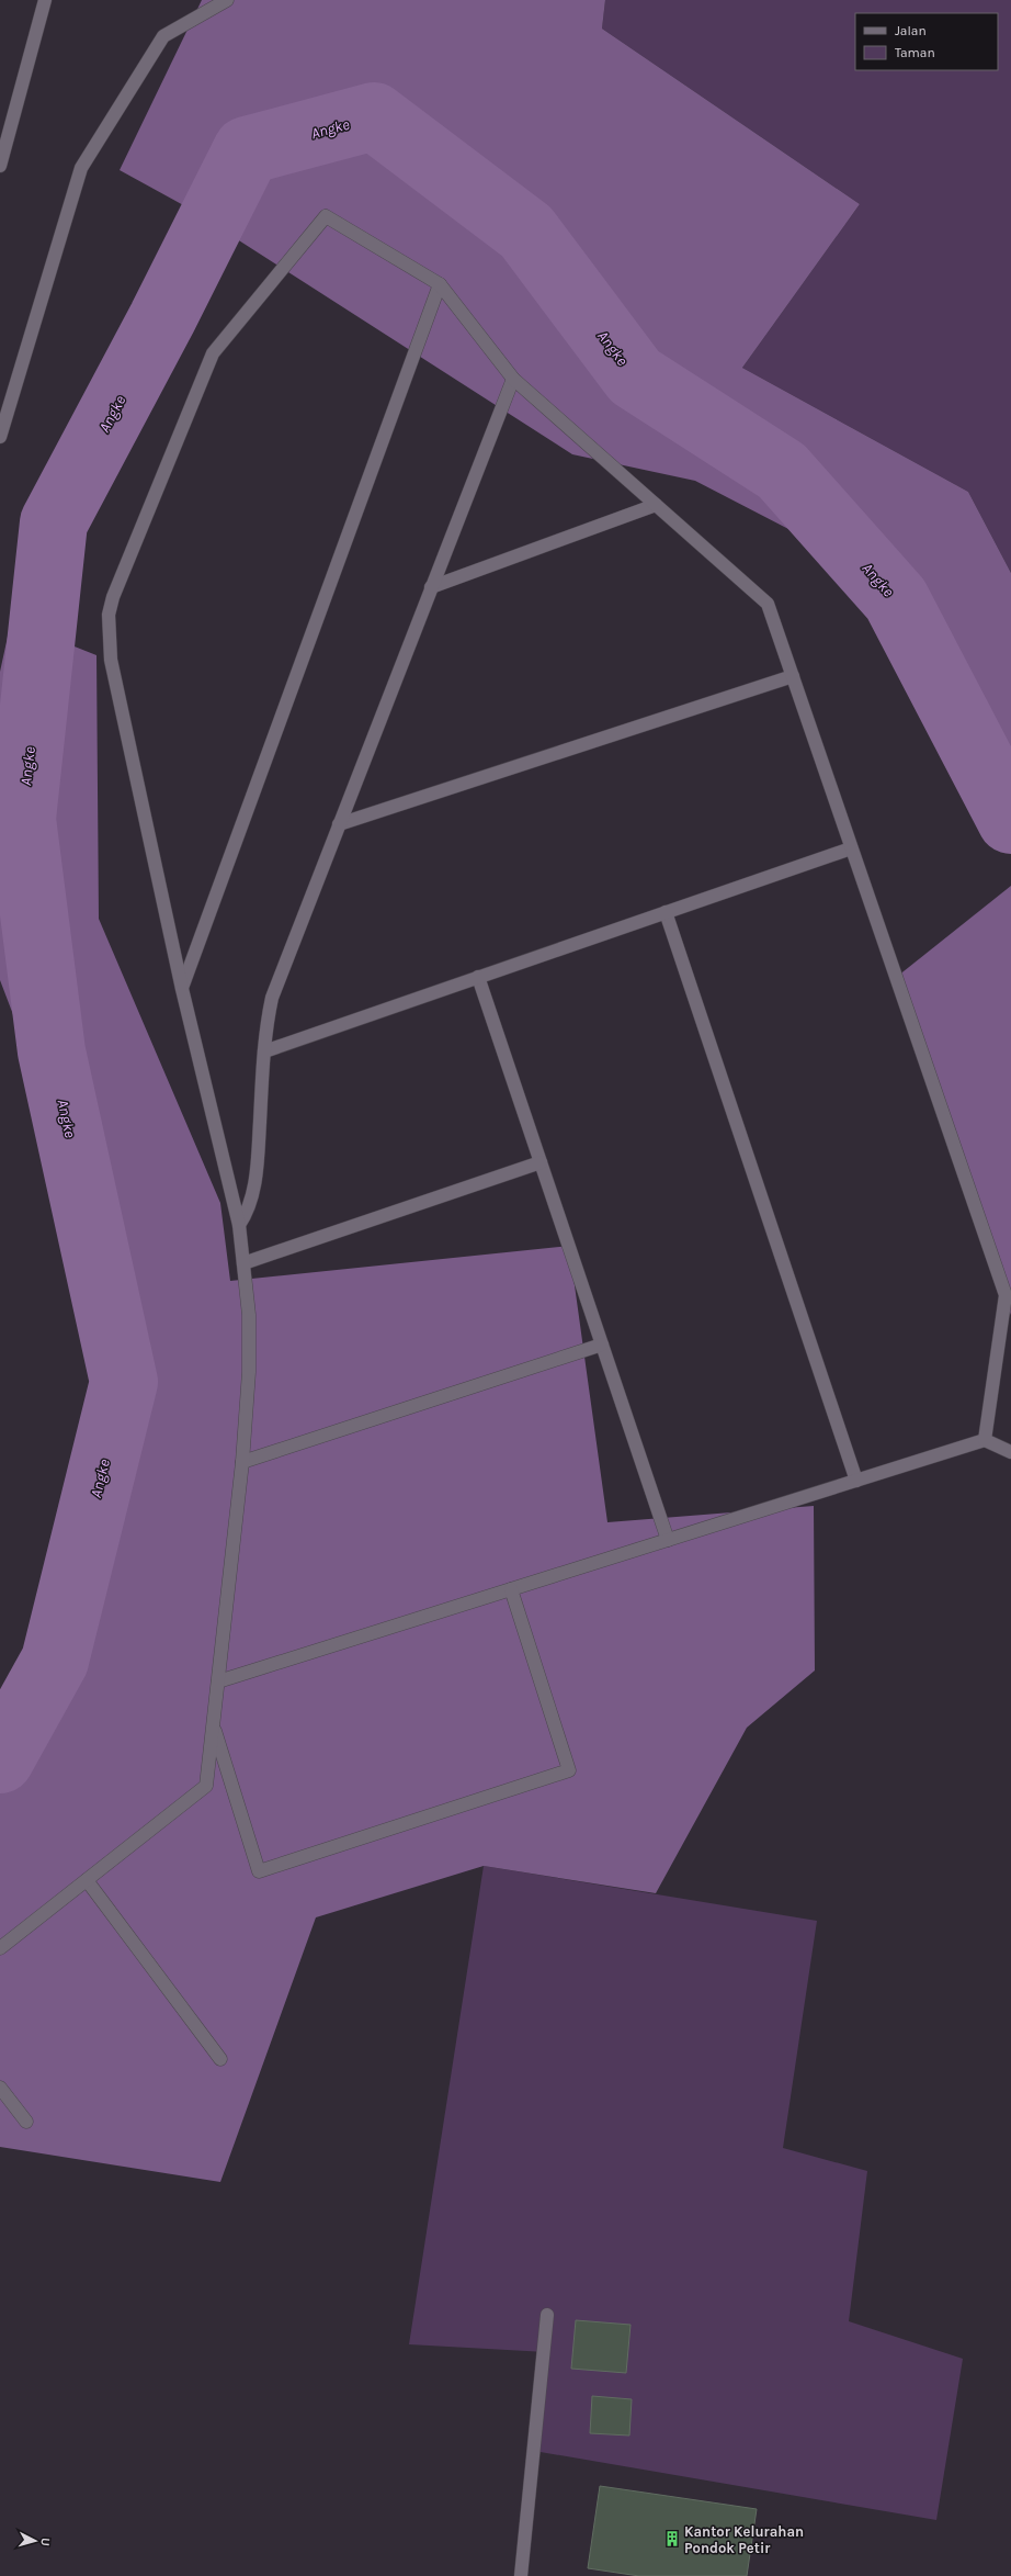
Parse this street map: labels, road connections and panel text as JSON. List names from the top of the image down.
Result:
{
  "water": ["Angke"],
  "places": {
    "building": ["Kantor Kelurahan Pondok Petir"]
  },
  "legend": ["Jalan", "Taman"],
  "north": "right"
}
